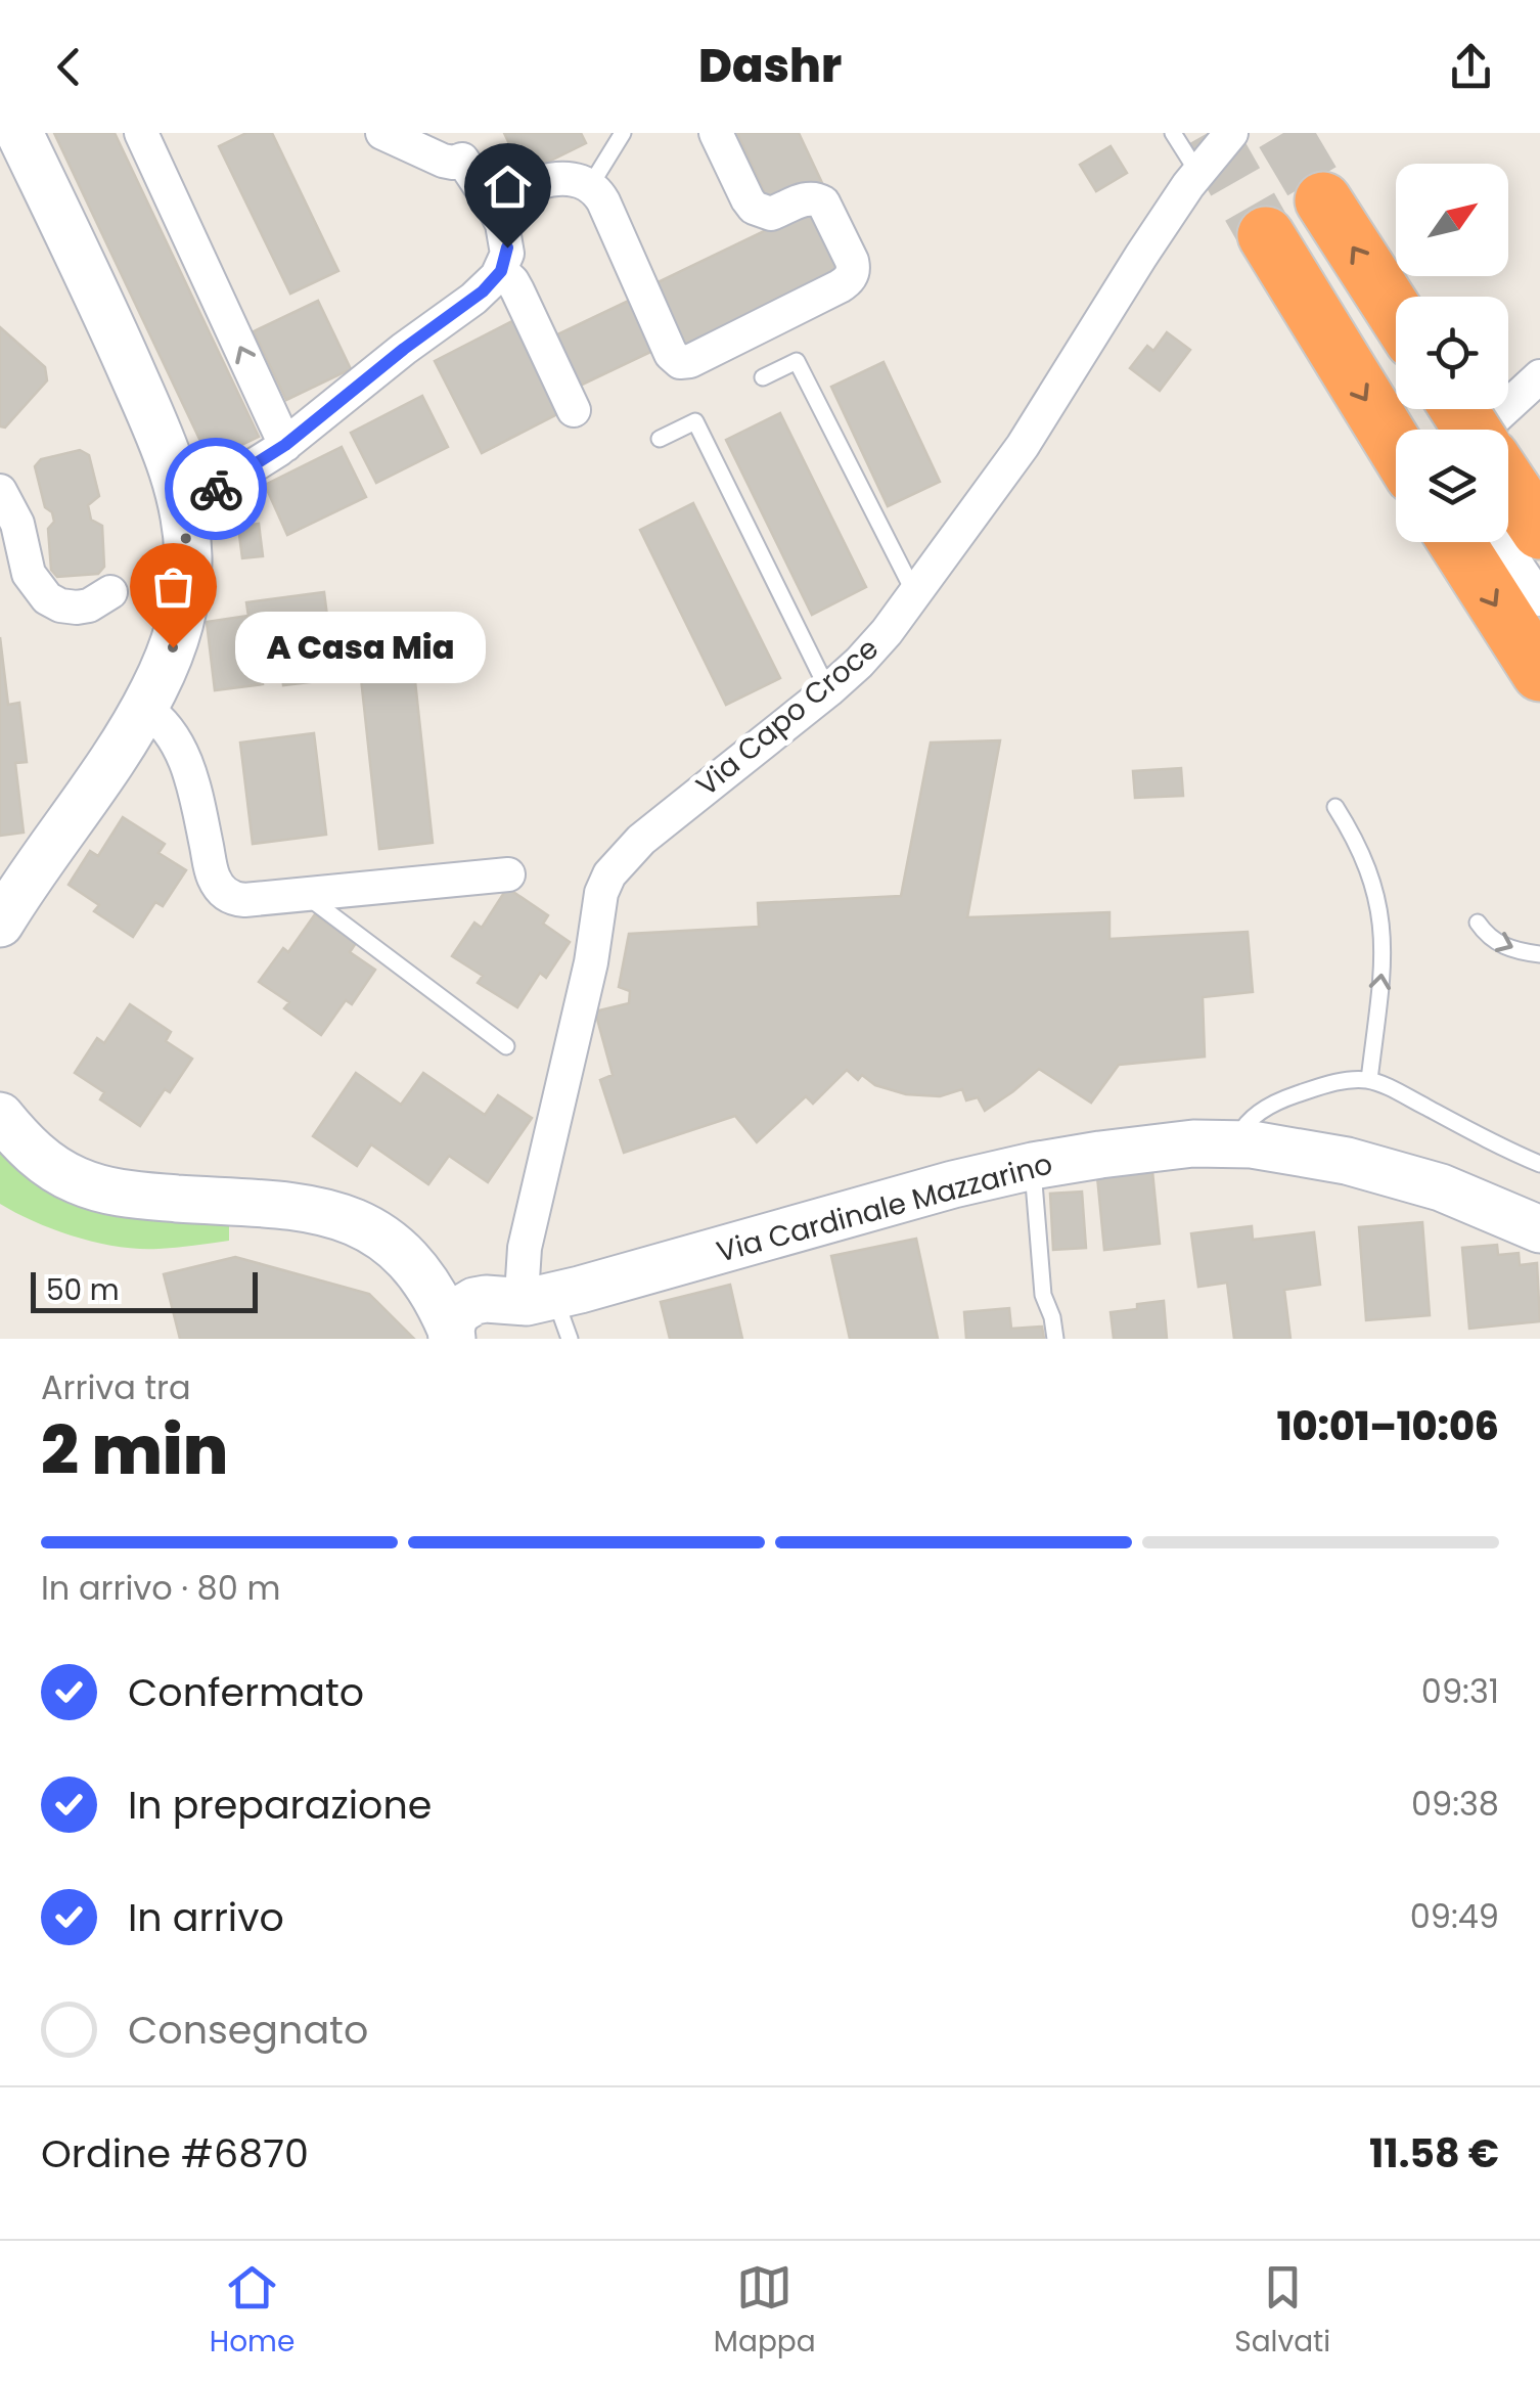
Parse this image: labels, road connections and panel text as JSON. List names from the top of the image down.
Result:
{
  "streets": {
    "main road": ["Via Cardinale Mazzarino"],
    "street": ["Via Capo Croce"]
  },
  "crossings": [
    ["Via Capo Croce", "Via Cardinale Mazzarino"]
  ],
  "places": ["A Casa Mia"],
  "scale_bar": "50 m",
  "north": "top right",
  "page": {
    "header": "Dashr",
    "bubble": "A Casa Mia",
    "scale": "50 m",
    "heading": ["2 min", "Arriva tra", "10:01–10:06"],
    "panel": ["Ordine #6870", "11.58 €"],
    "bar": "In arrivo · 80 m",
    "list": [
      ["Confermato", "09:31"],
      ["In preparazione", "09:38"],
      ["In arrivo", "09:49"],
      "Consegnato"
    ],
    "tabs": ["Home", "Mappa", "Salvati"]
  }
}
